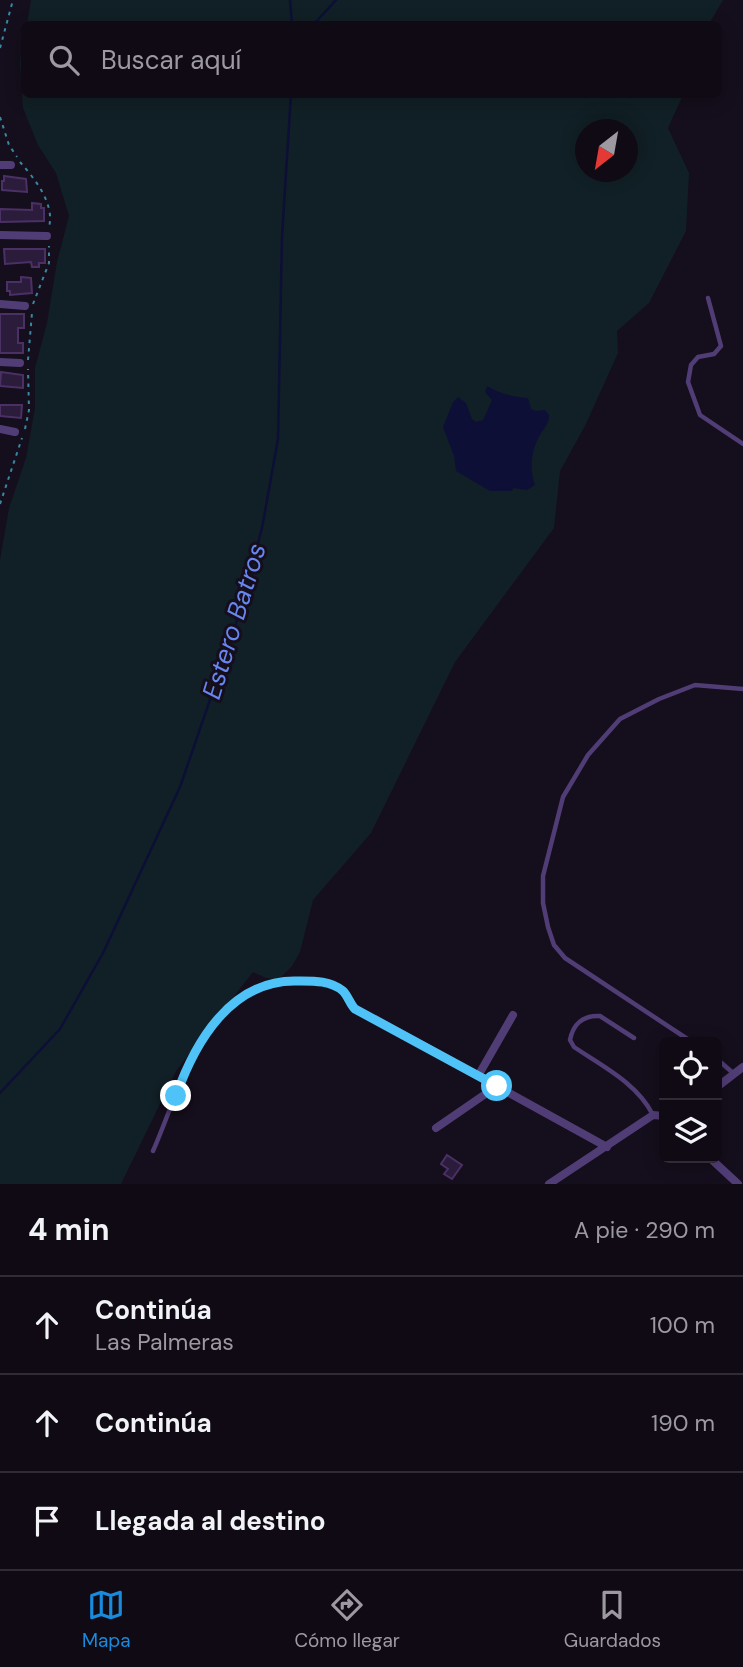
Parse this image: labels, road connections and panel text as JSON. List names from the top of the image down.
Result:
{
  "water": ["Estero Batros"],
  "north": "bottom left",
  "page": {
    "search": "Buscar aquí",
    "heading": ["4 min", "A pie · 290 m"],
    "list": [
      ["Continúa", "Las Palmeras", "100 m"],
      ["Continúa", "190 m"],
      "Llegada al destino"
    ],
    "nav": ["Mapa", "Cómo llegar", "Guardados"]
  }
}
